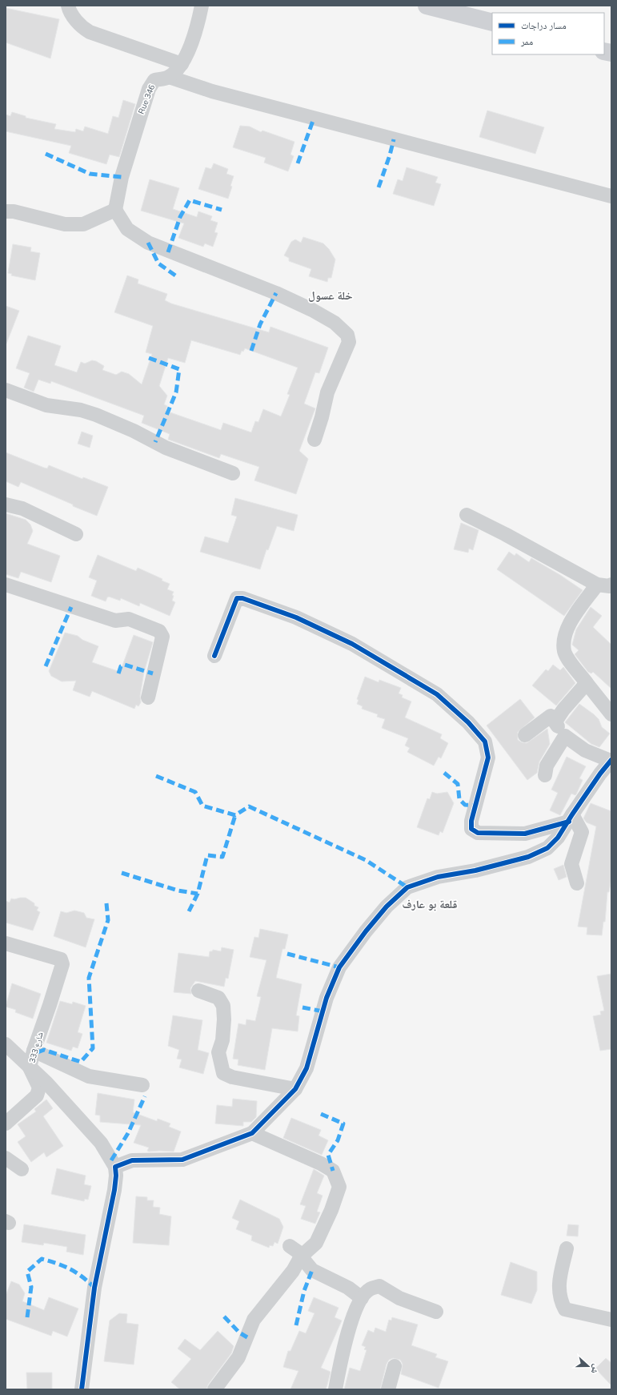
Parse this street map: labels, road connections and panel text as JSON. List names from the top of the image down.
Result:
{
  "streets": {
    "street": ["Rue 346", "شارع 333"]
  },
  "districts": ["خلة عسول", "قلعة بو عارف"],
  "legend": ["مسار دراجات", "ممر"],
  "north": "right"
}
